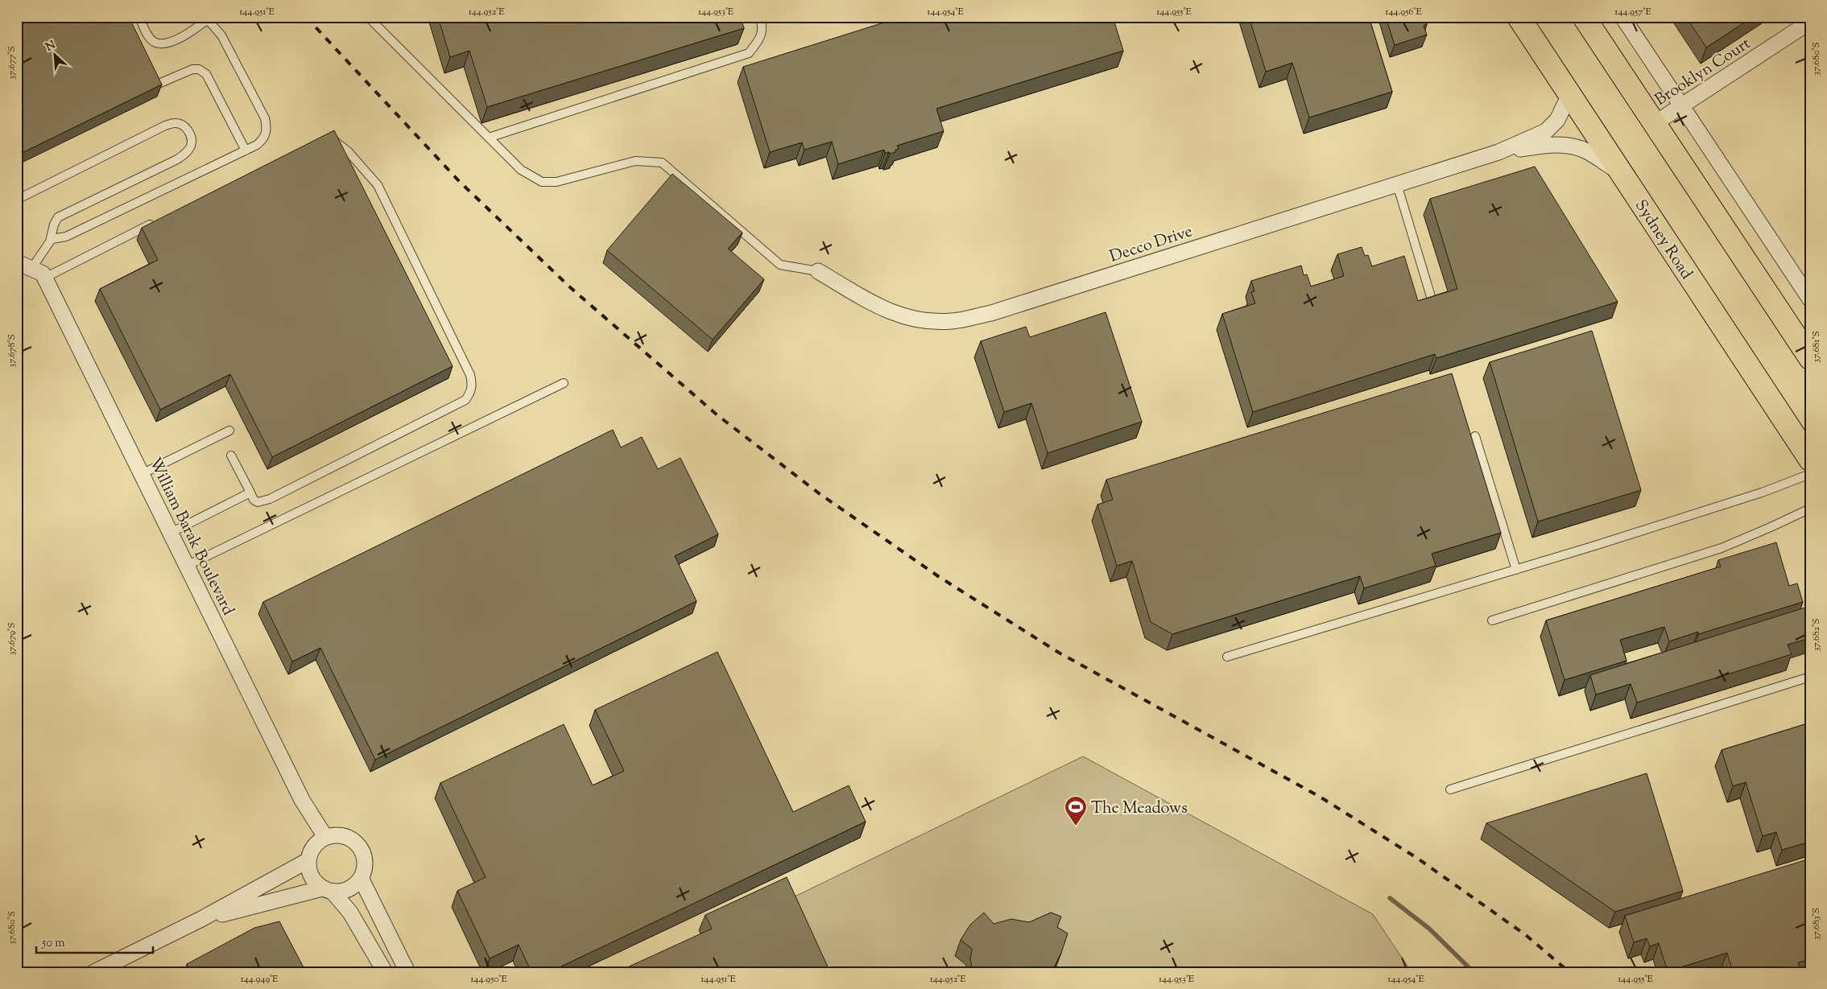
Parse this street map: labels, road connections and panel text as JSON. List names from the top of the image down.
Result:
{
  "streets": {
    "highway": ["Sydney Road"],
    "street": ["Brooklyn Court", "Decco Drive", "William Barak Boulevard"]
  },
  "crossings": [
    ["Sydney Road", "Decco Drive"]
  ],
  "places": {
    "sports": ["The Meadows"]
  },
  "scale_bar": "50 m",
  "north": "top left",
  "coordinates": [
    "144.951°E",
    "144.952°E",
    "144.953°E",
    "144.954°E",
    "144.955°E",
    "144.956°E",
    "144.957°E",
    "37.680°S",
    "37.677°S",
    "37.681°S",
    "37.678°S",
    "37.682°S",
    "37.679°S",
    "37.683°S",
    "144.949°E",
    "144.950°E"
  ]
}
